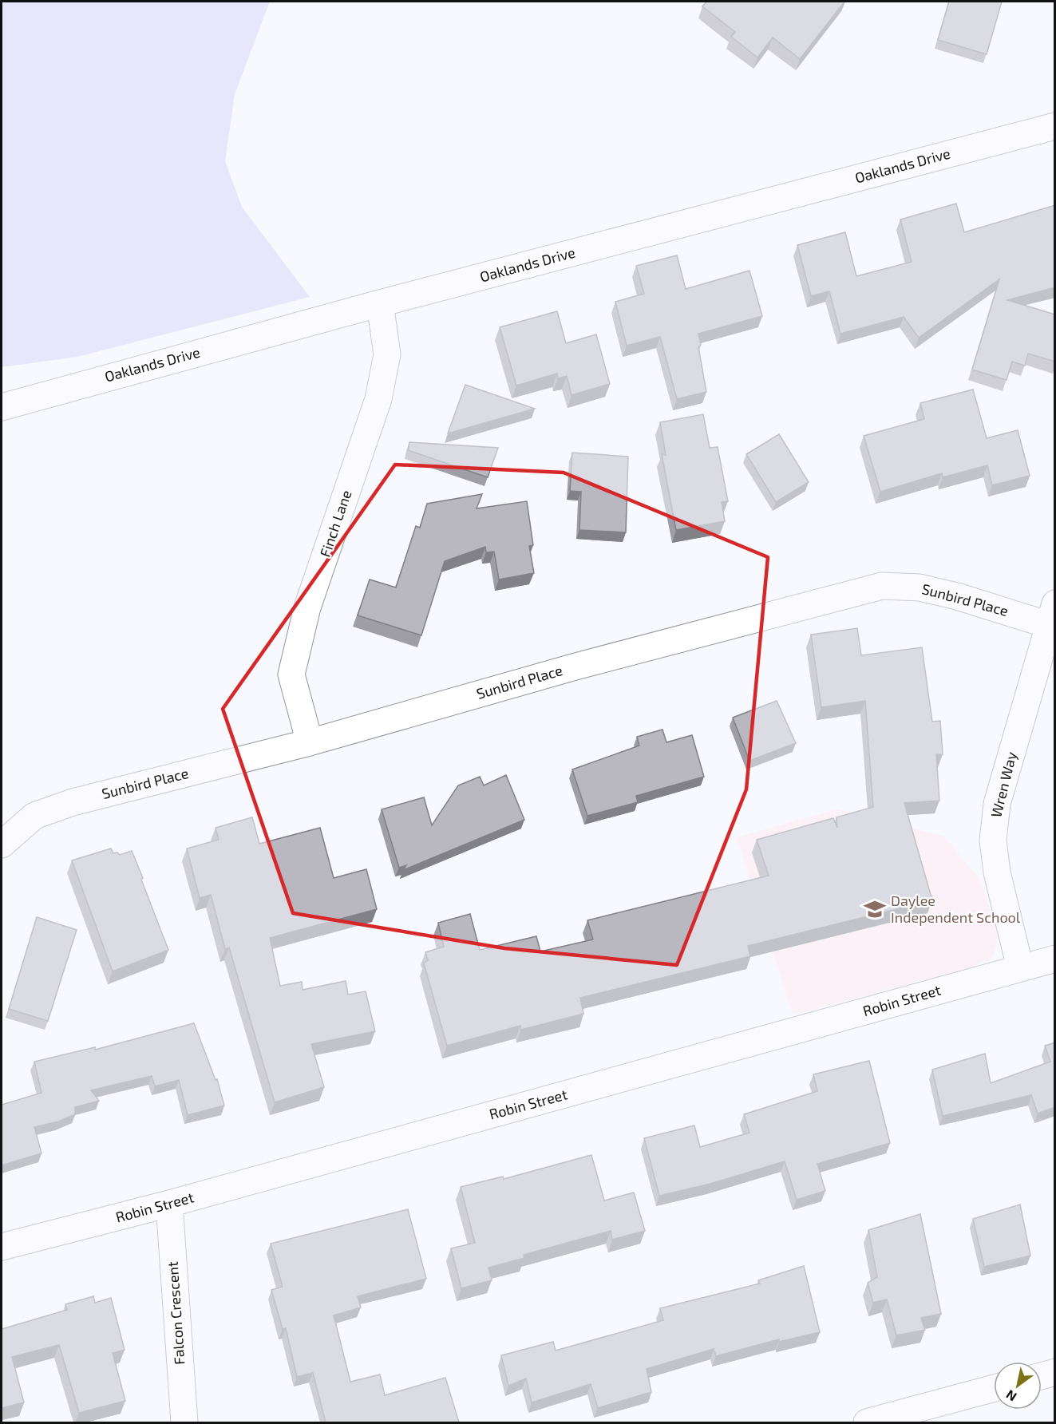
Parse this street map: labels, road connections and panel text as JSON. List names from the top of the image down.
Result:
{
  "streets": {
    "street": [
      "Oaklands Drive",
      "Finch Lane",
      "Sunbird Place",
      "Wren Way",
      "Robin Street",
      "Falcon Crescent"
    ]
  },
  "crossings": [
    ["Oaklands Drive", "Finch Lane"],
    ["Finch Lane", "Sunbird Place"],
    ["Sunbird Place", "Wren Way"],
    ["Wren Way", "Robin Street"],
    ["Robin Street", "Falcon Crescent"]
  ],
  "places": {
    "school or university": ["Daylee Independent School"]
  },
  "north": "bottom left"
}
